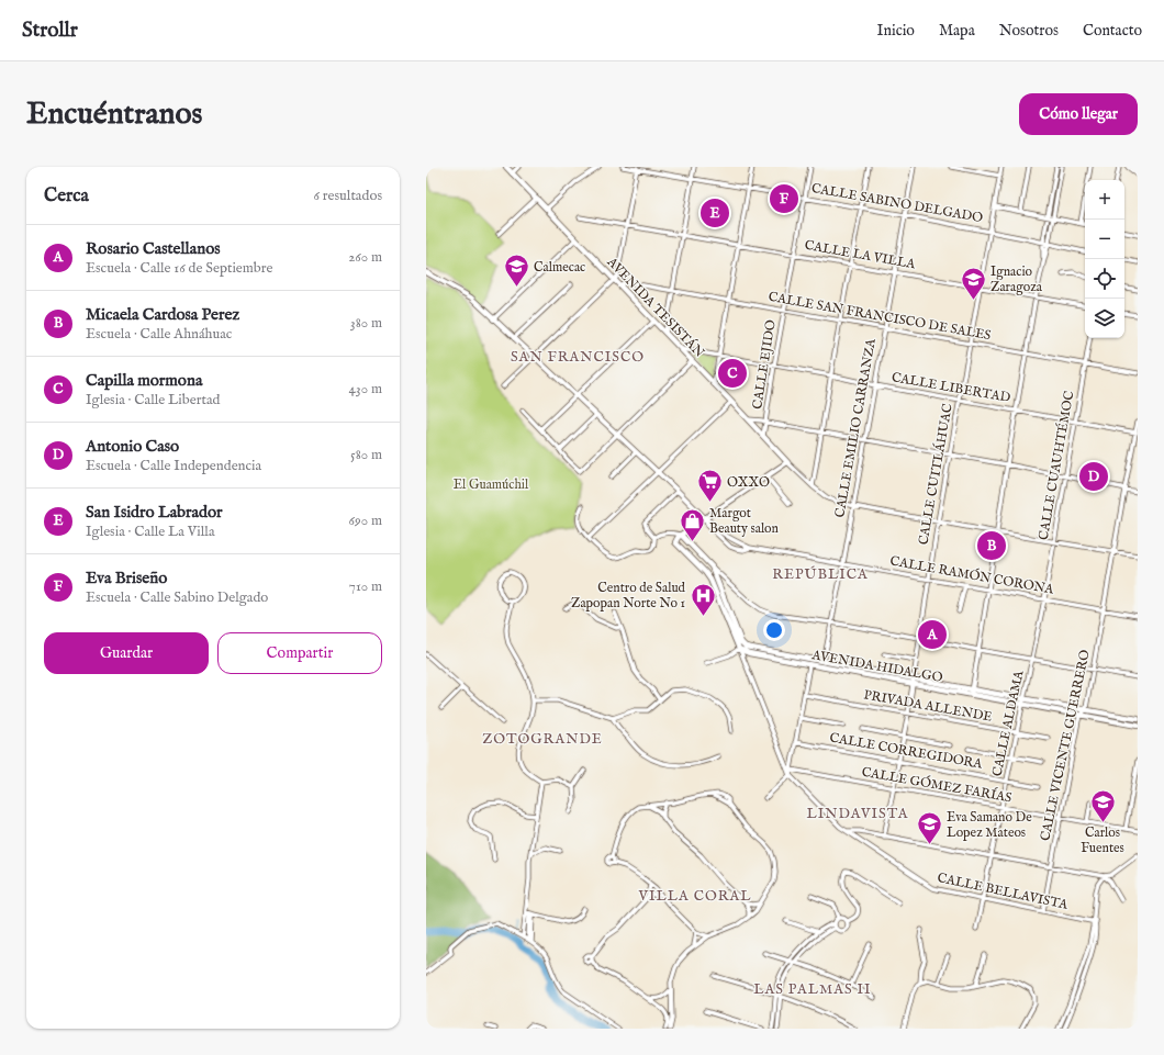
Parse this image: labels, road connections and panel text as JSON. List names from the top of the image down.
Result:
{
  "streets": {
    "main road": ["AVENIDA TESISTÁN", "AVENIDA HIDALGO"],
    "street": [
      "CALLE SABINO DELGADO",
      "CALLE LA VILLA",
      "CALLE SAN FRANCISCO DE SALES",
      "CALLE EJIDO",
      "CALLE LIBERTAD",
      "CALLE EMILIO CARRANZA",
      "CALLE CUAUHTÉMOC",
      "CALLE CUITLÁHUAC",
      "CALLE RAMÓN CORONA",
      "PRIVADA ALLENDE",
      "CALLE ALDAMA",
      "CALLE VICENTE GUERRERO",
      "CALLE CORREGIDORA",
      "CALLE GÓMEZ FARÍAS",
      "CALLE BELLAVISTA"
    ]
  },
  "crossings": [
    ["CALLE SABINO DELGADO", "CALLE EJIDO"],
    ["CALLE SABINO DELGADO", "CALLE EMILIO CARRANZA"],
    ["CALLE SABINO DELGADO", "CALLE CUITLÁHUAC"],
    ["CALLE LA VILLA", "CALLE EJIDO"],
    ["CALLE LA VILLA", "CALLE EMILIO CARRANZA"],
    ["CALLE LA VILLA", "CALLE CUITLÁHUAC"],
    ["AVENIDA TESISTÁN", "CALLE SAN FRANCISCO DE SALES"],
    ["AVENIDA TESISTÁN", "CALLE EJIDO"],
    ["AVENIDA TESISTÁN", "CALLE LIBERTAD"],
    ["AVENIDA TESISTÁN", "CALLE EMILIO CARRANZA"],
    ["AVENIDA TESISTÁN", "CALLE CUAUHTÉMOC"],
    ["AVENIDA TESISTÁN", "CALLE CUITLÁHUAC"],
    ["AVENIDA TESISTÁN", "CALLE VICENTE GUERRERO"],
    ["CALLE SAN FRANCISCO DE SALES", "CALLE EJIDO"],
    ["CALLE SAN FRANCISCO DE SALES", "CALLE EMILIO CARRANZA"],
    ["CALLE SAN FRANCISCO DE SALES", "CALLE CUAUHTÉMOC"],
    ["CALLE SAN FRANCISCO DE SALES", "CALLE CUITLÁHUAC"],
    ["CALLE EJIDO", "CALLE LIBERTAD"],
    ["CALLE LIBERTAD", "CALLE EMILIO CARRANZA"],
    ["CALLE LIBERTAD", "CALLE CUAUHTÉMOC"],
    ["CALLE LIBERTAD", "CALLE CUITLÁHUAC"],
    ["CALLE LIBERTAD", "CALLE VICENTE GUERRERO"],
    ["CALLE EMILIO CARRANZA", "CALLE RAMÓN CORONA"],
    ["CALLE EMILIO CARRANZA", "AVENIDA HIDALGO"],
    ["CALLE CUAUHTÉMOC", "CALLE RAMÓN CORONA"],
    ["CALLE CUAUHTÉMOC", "CALLE ALDAMA"],
    ["CALLE CUITLÁHUAC", "CALLE RAMÓN CORONA"],
    ["CALLE CUITLÁHUAC", "AVENIDA HIDALGO"],
    ["CALLE CUITLÁHUAC", "PRIVADA ALLENDE"],
    ["CALLE CUITLÁHUAC", "CALLE CORREGIDORA"],
    ["CALLE CUITLÁHUAC", "CALLE GÓMEZ FARÍAS"],
    ["CALLE RAMÓN CORONA", "CALLE ALDAMA"],
    ["CALLE RAMÓN CORONA", "CALLE VICENTE GUERRERO"],
    ["AVENIDA HIDALGO", "CALLE ALDAMA"],
    ["AVENIDA HIDALGO", "CALLE VICENTE GUERRERO"],
    ["AVENIDA HIDALGO", "CALLE BELLAVISTA"],
    ["PRIVADA ALLENDE", "CALLE ALDAMA"],
    ["CALLE ALDAMA", "CALLE CORREGIDORA"],
    ["CALLE ALDAMA", "CALLE GÓMEZ FARÍAS"],
    ["CALLE ALDAMA", "CALLE BELLAVISTA"],
    ["CALLE VICENTE GUERRERO", "CALLE GÓMEZ FARÍAS"],
    ["CALLE VICENTE GUERRERO", "CALLE BELLAVISTA"],
    ["CALLE GÓMEZ FARÍAS", "CALLE BELLAVISTA"]
  ],
  "districts": [
    "SAN FRANCISCO",
    "REPÚBLICA",
    "ZOTOGRANDE",
    "LINDAVISTA",
    "VILLA CORAL",
    "LAS PALMAS II"
  ],
  "parks": ["El Guamúchil"],
  "places": {
    "school or university": [
      "Calmecac",
      "Ignacio Zaragoza",
      "Carlos Fuentes",
      "Eva Samano De Lopez Mateos"
    ],
    "supermarket": ["OXXO"],
    "shop": ["Margot Beauty salon"],
    "hospital": ["Centro de Salud Zapopan Norte No 1"]
  },
  "page": {
    "header": "Strollr",
    "nav": [
      "Inicio",
      "Mapa",
      "Nosotros",
      "Contacto"
    ],
    "buttons": [
      "Cómo llegar",
      ["Guardar", "Compartir"]
    ],
    "title": "Encuéntranos",
    "heading": ["Cerca", "6 resultados"],
    "map_buttons": ["+", "−"],
    "pins": [
      "F",
      "E",
      "C",
      "D",
      "B",
      "A"
    ],
    "list": [
      {
        "mark": "A",
        "name": "Rosario Castellanos",
        "note": "Escuela · Calle 16 de Septiembre",
        "value": "260 m"
      },
      {
        "mark": "B",
        "name": "Micaela Cardosa Perez",
        "note": "Escuela · Calle Ahnáhuac",
        "value": "380 m"
      },
      {
        "mark": "C",
        "name": "Capilla mormona",
        "note": "Iglesia · Calle Libertad",
        "value": "430 m"
      },
      {
        "mark": "D",
        "name": "Antonio Caso",
        "note": "Escuela · Calle Independencia",
        "value": "580 m"
      },
      {
        "mark": "E",
        "name": "San Isidro Labrador",
        "note": "Iglesia · Calle La Villa",
        "value": "690 m"
      },
      {
        "mark": "F",
        "name": "Eva Briseño",
        "note": "Escuela · Calle Sabino Delgado",
        "value": "710 m"
      }
    ]
  }
}
